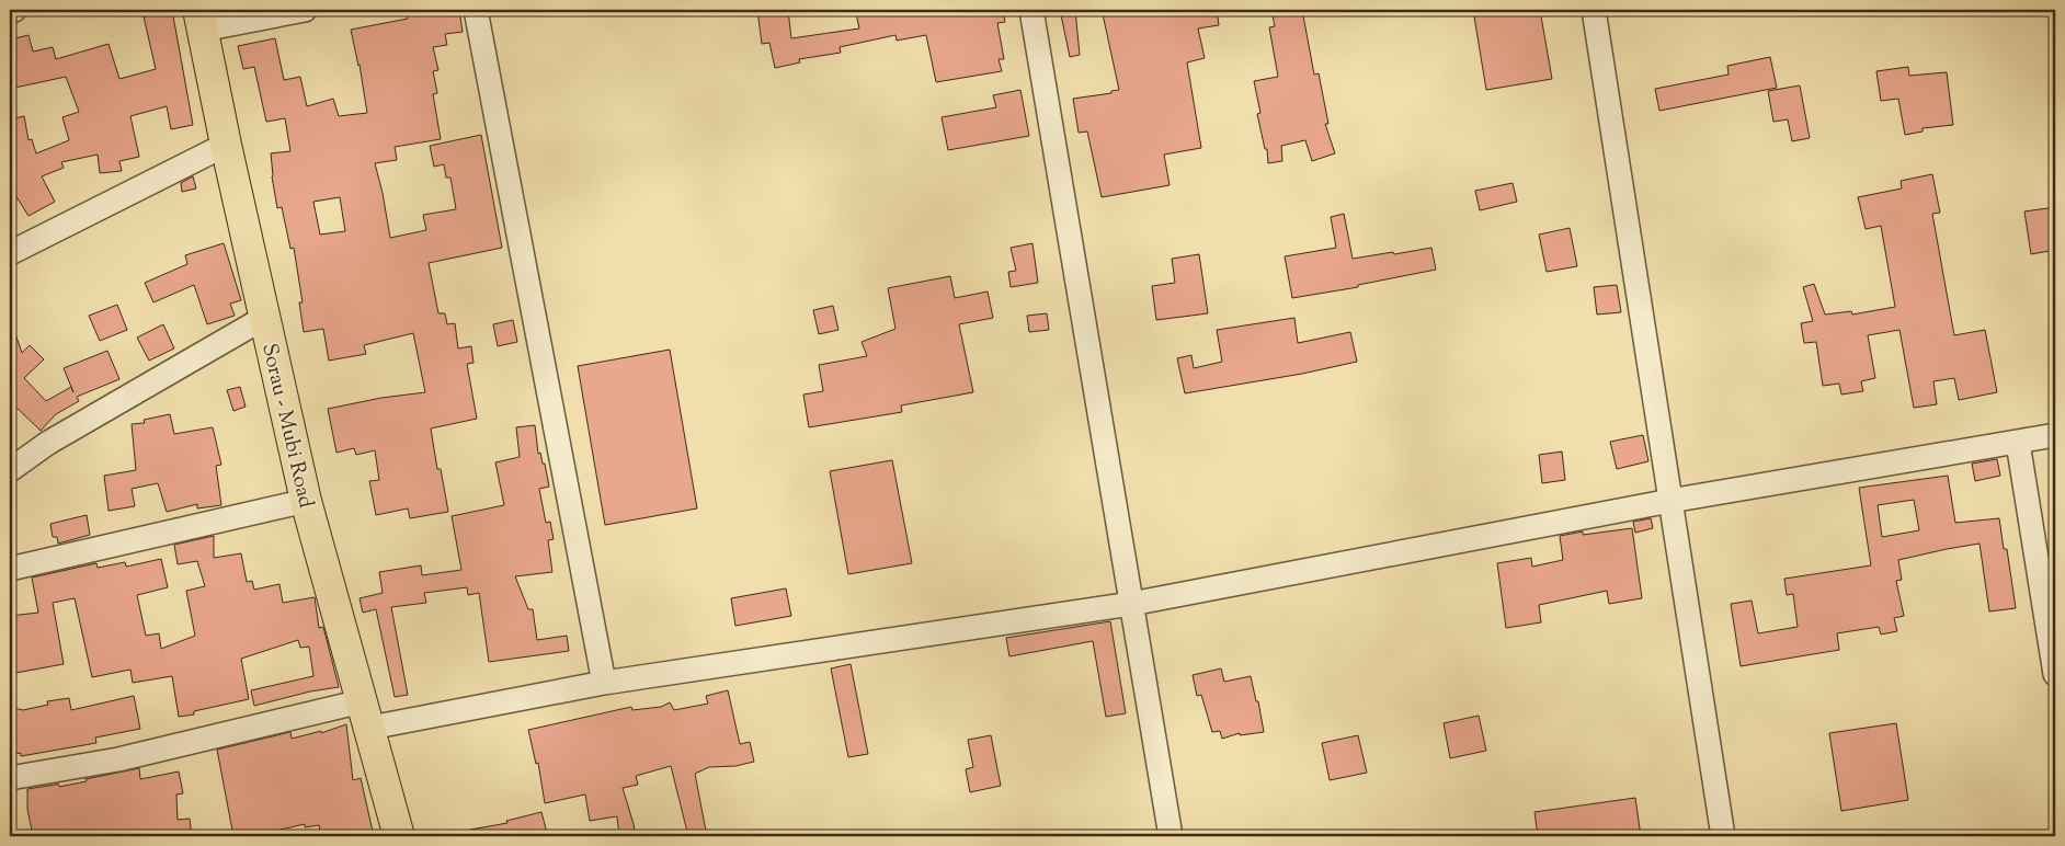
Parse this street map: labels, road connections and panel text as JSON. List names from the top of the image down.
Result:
{
  "streets": {
    "main road": ["Sorau - Mubi Road"]
  }
}
